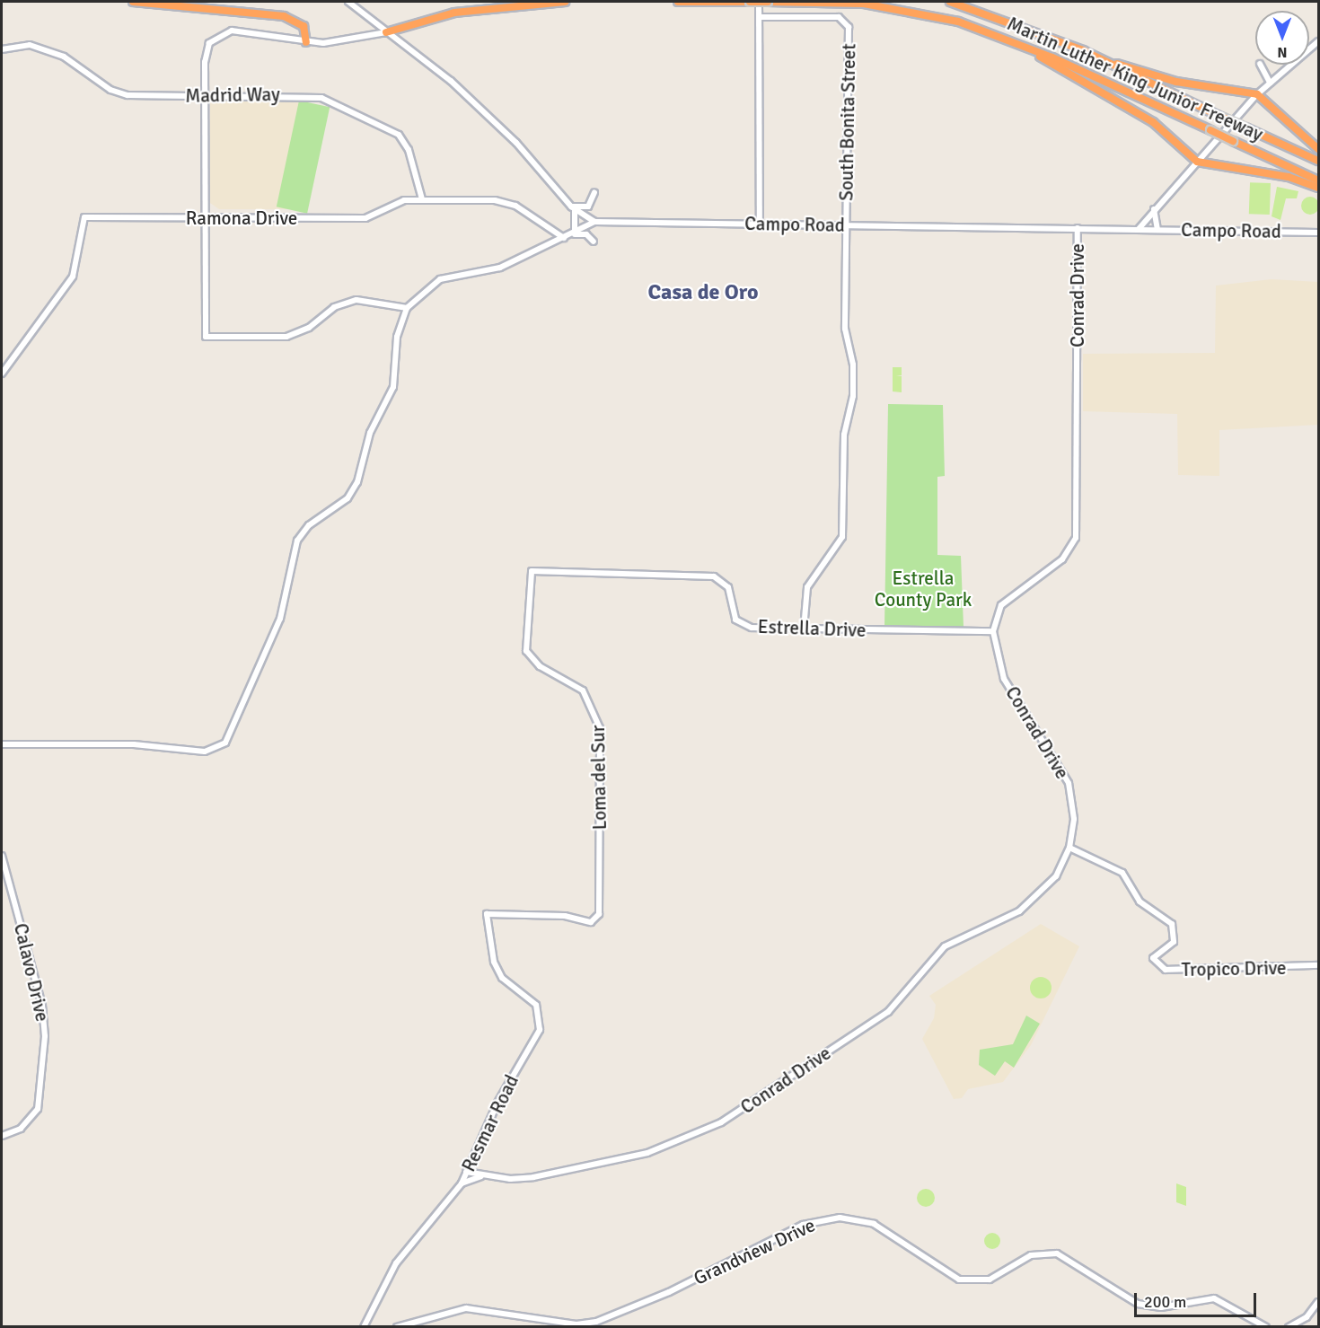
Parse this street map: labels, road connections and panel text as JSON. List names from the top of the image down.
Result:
{
  "streets": {
    "highway": ["Martin Luther King Junior Freeway"],
    "street": [
      "Madrid Way",
      "South Bonita Street",
      "Ramona Drive",
      "Campo Road",
      "Conrad Drive",
      "Estrella Drive",
      "Loma del Sur",
      "Tropico Drive",
      "Calavo Drive",
      "Resmar Road",
      "Grandview Drive"
    ]
  },
  "crossings": [
    ["Madrid Way", "Ramona Drive"],
    ["South Bonita Street", "Campo Road"],
    ["South Bonita Street", "Estrella Drive"],
    ["Campo Road", "Conrad Drive"],
    ["Conrad Drive", "Estrella Drive"],
    ["Conrad Drive", "Tropico Drive"],
    ["Conrad Drive", "Resmar Road"],
    ["Estrella Drive", "Loma del Sur"],
    ["Loma del Sur", "Resmar Road"]
  ],
  "districts": ["Casa de Oro"],
  "parks": ["Estrella County Park"],
  "scale_bar": "200 m",
  "north": "bottom"
}
